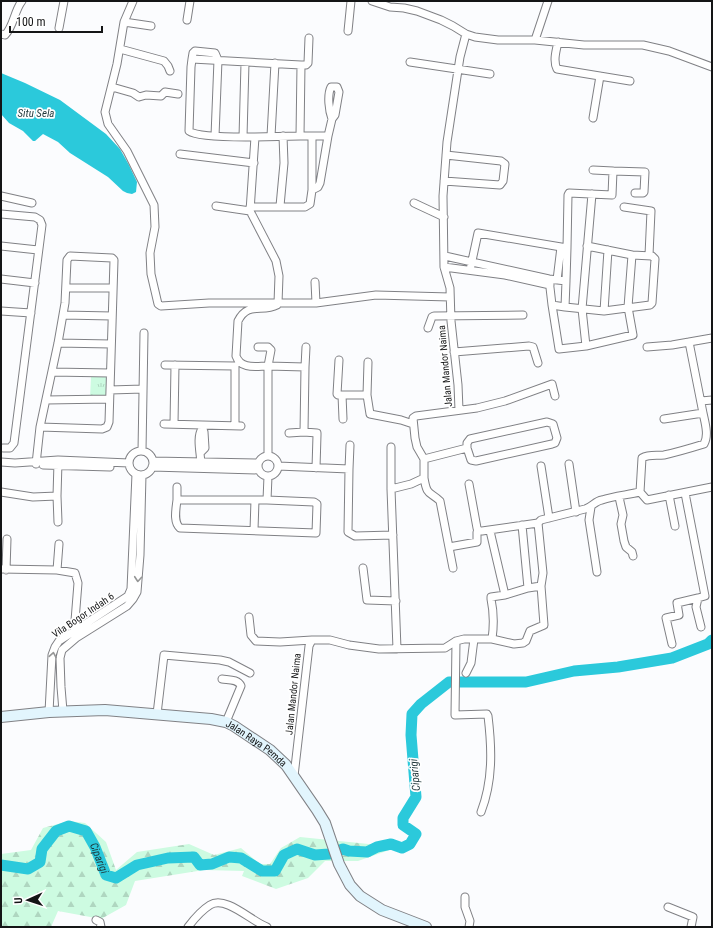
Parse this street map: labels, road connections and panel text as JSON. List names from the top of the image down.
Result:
{
  "streets": {
    "main road": ["Jalan Raya Pemda"],
    "street": ["Jalan Mandor Naima", "Vila Bogor Indah 6"]
  },
  "crossings": [
    ["Jalan Mandor Naima", "Jalan Raya Pemda"],
    ["Vila Bogor Indah 6", "Jalan Raya Pemda"]
  ],
  "water": ["Situ Sela", "Ciparigi"],
  "scale_bar": "100 m",
  "north": "left"
}
